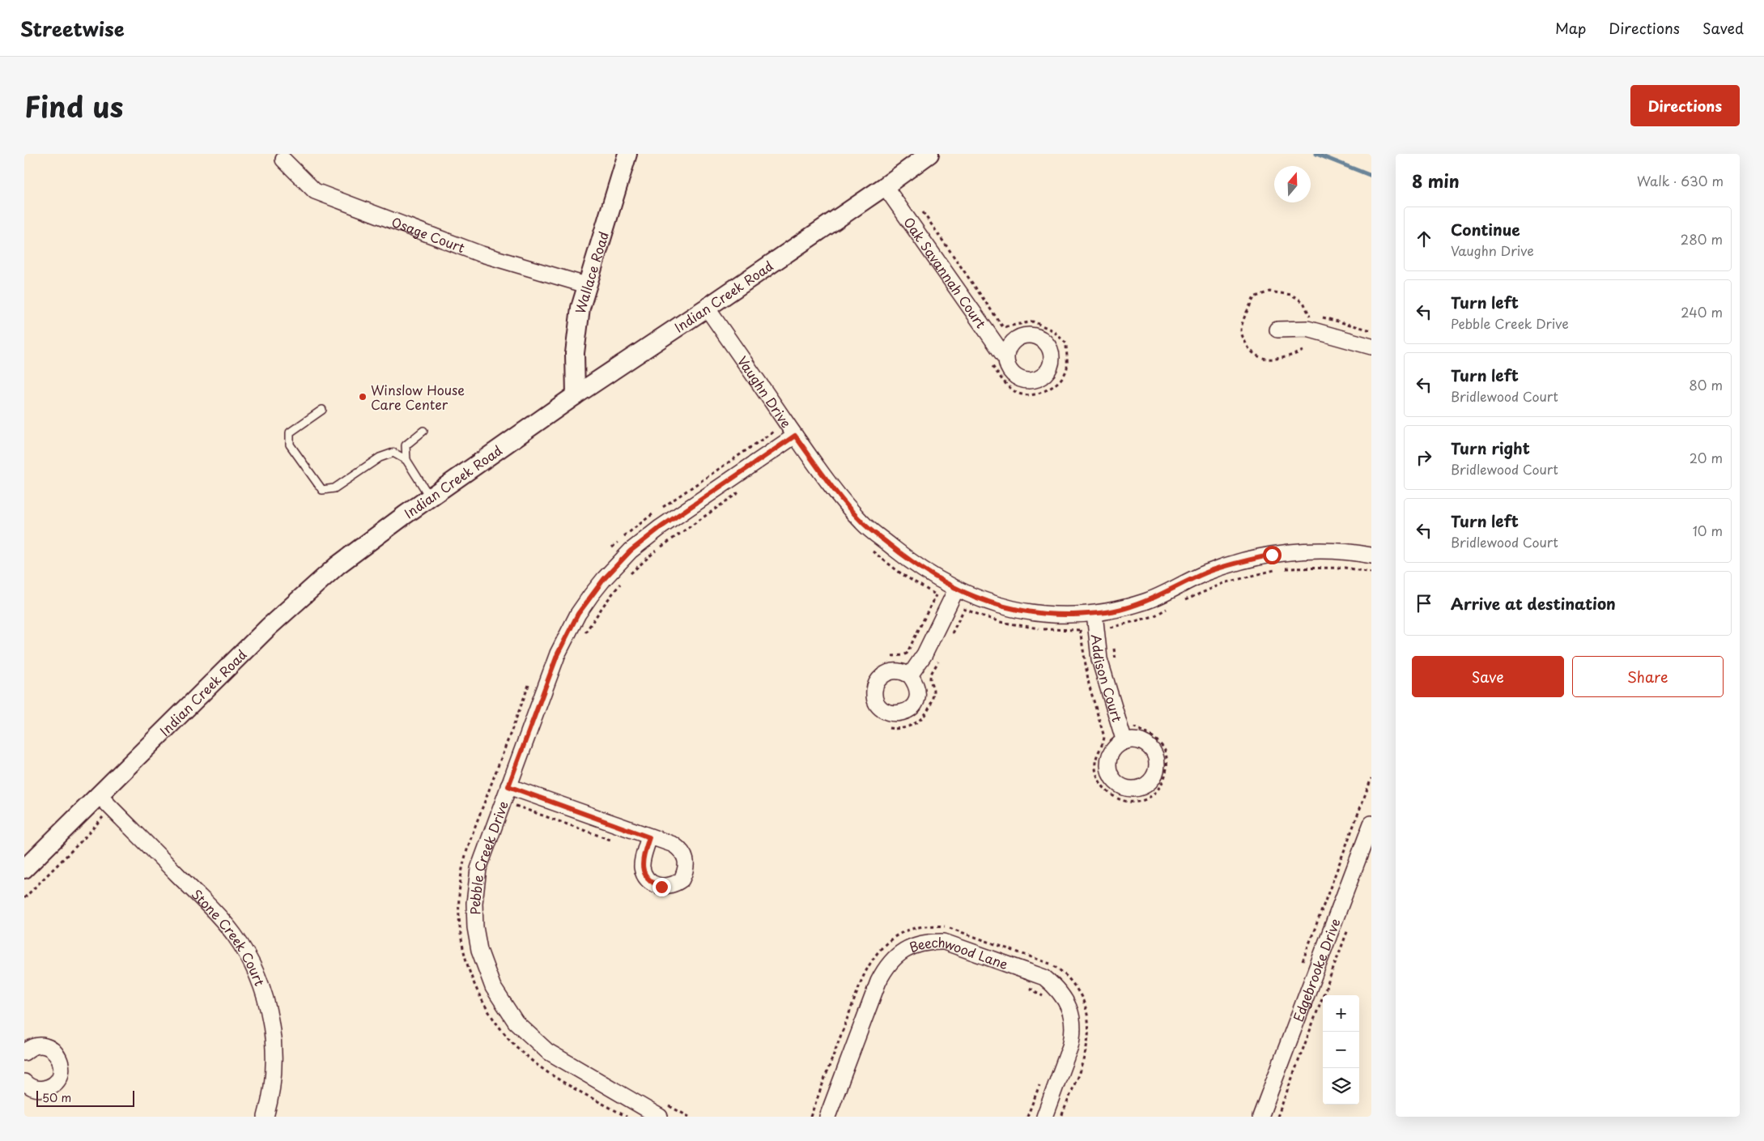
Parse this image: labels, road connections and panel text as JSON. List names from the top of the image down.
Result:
{
  "streets": {
    "street": [
      "Osage Court",
      "Oak Savannah Court",
      "Wallace Road",
      "Indian Creek Road",
      "Vaughn Drive",
      "Addison Court",
      "Pebble Creek Drive",
      "Stone Creek Court",
      "Beechwood Lane",
      "Edgebrooke Drive"
    ]
  },
  "crossings": [
    ["Osage Court", "Wallace Road"],
    ["Oak Savannah Court", "Indian Creek Road"],
    ["Wallace Road", "Indian Creek Road"],
    ["Indian Creek Road", "Vaughn Drive"],
    ["Indian Creek Road", "Stone Creek Court"],
    ["Vaughn Drive", "Addison Court"],
    ["Vaughn Drive", "Pebble Creek Drive"]
  ],
  "places": ["Winslow House Care Center"],
  "scale_bar": "50 m",
  "north": "top",
  "page": {
    "header": "Streetwise",
    "nav": ["Map", "Directions", "Saved"],
    "title": "Find us",
    "buttons": [
      "Directions",
      ["Save", "Share"]
    ],
    "heading": ["8 min", "Walk · 630 m"],
    "list": [
      ["Continue", "Vaughn Drive", "280 m"],
      ["Turn left", "Pebble Creek Drive", "240 m"],
      ["Turn left", "Bridlewood Court", "80 m"],
      ["Turn right", "Bridlewood Court", "20 m"],
      ["Turn left", "Bridlewood Court", "10 m"],
      "Arrive at destination"
    ],
    "map_buttons": ["+", "−"],
    "scale": "50 m"
  }
}
